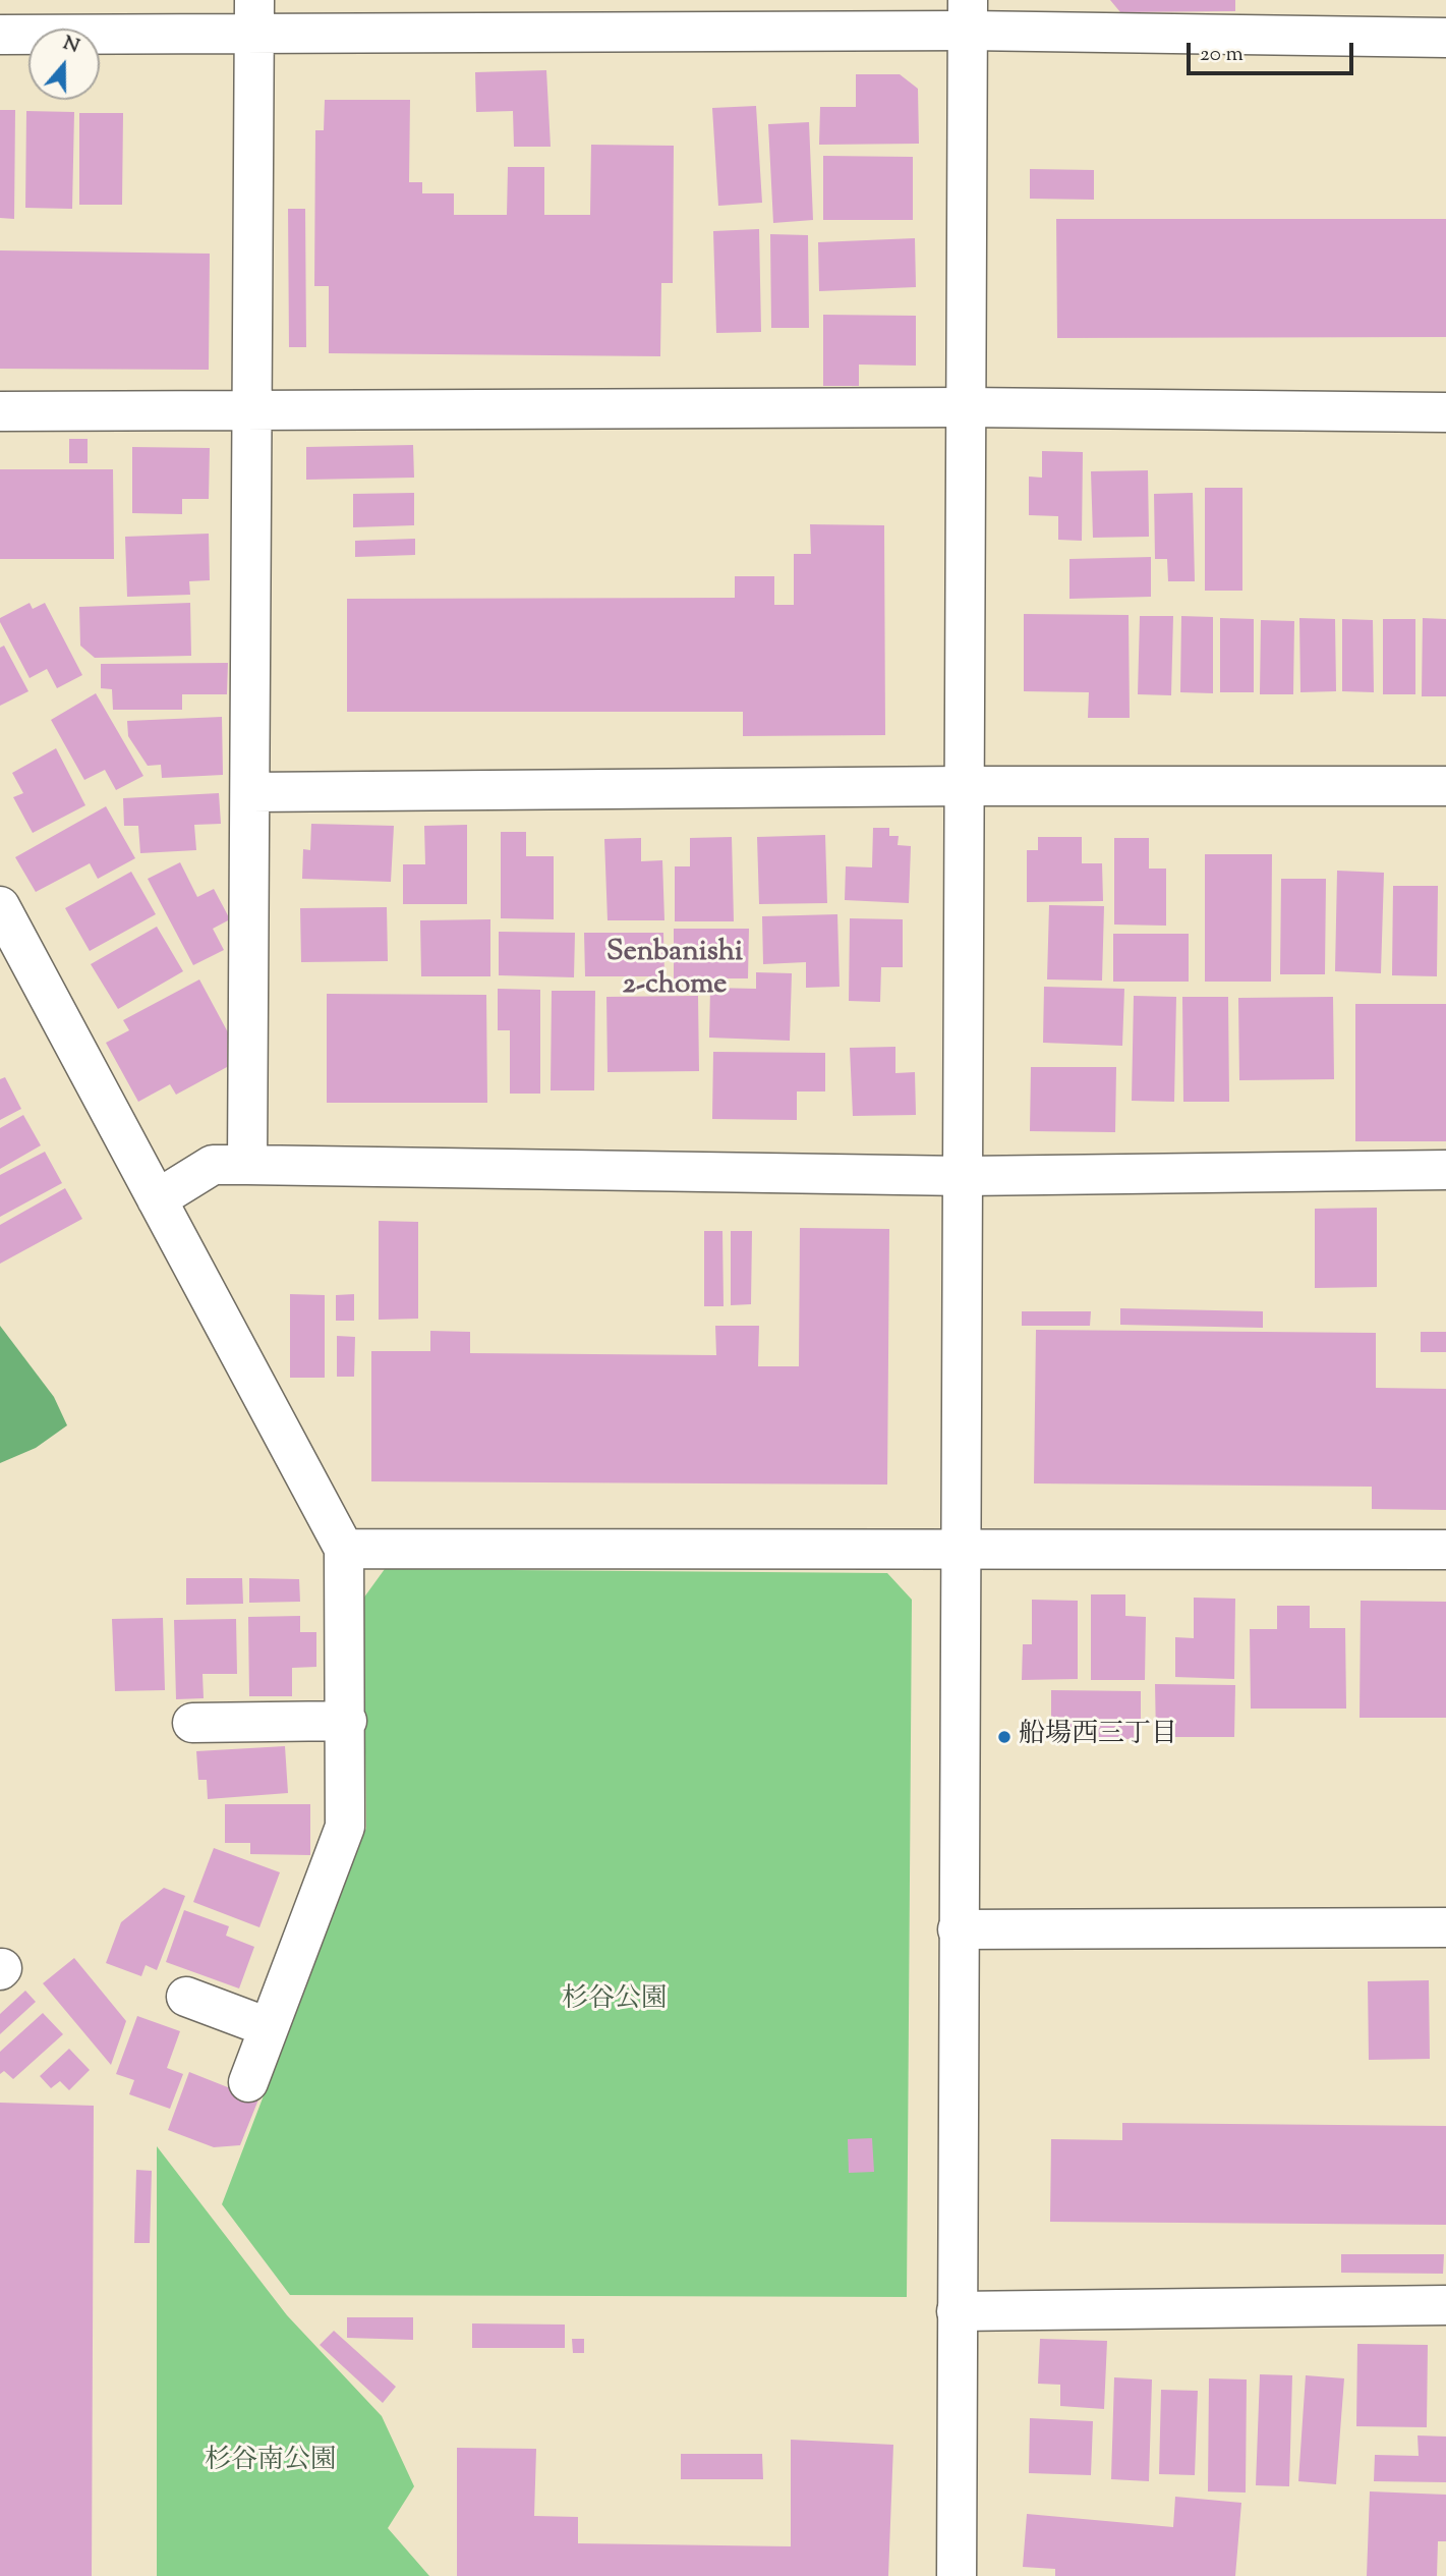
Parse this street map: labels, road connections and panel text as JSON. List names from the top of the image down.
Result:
{
  "districts": ["Senbanishi 2-chome"],
  "parks": ["杉谷公園", "杉谷南公園"],
  "places": ["船場西三丁目"],
  "scale_bar": "20 m",
  "north": "top"
}
